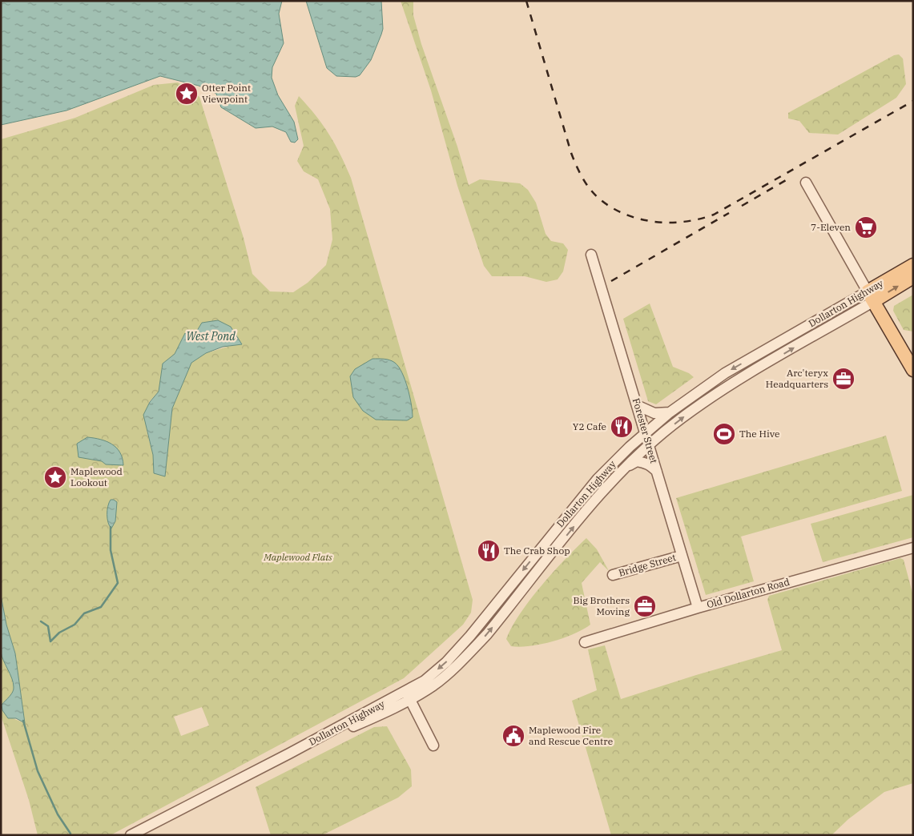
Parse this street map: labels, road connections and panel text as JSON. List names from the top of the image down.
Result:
{
  "streets": {
    "main road": ["Dollarton Highway"],
    "street": ["Forester Street", "Bridge Street", "Old Dollarton Road"]
  },
  "crossings": [
    ["Dollarton Highway", "Forester Street"],
    ["Forester Street", "Bridge Street"],
    ["Forester Street", "Old Dollarton Road"]
  ],
  "water": ["West Pond"],
  "parks": ["Maplewood Flats"],
  "places": {
    "place": ["Otter Point Viewpoint", "Maplewood Lookout"],
    "supermarket": ["7-Eleven"],
    "office": ["Arc'teryx Headquarters", "Big Brothers Moving"],
    "restaurant": ["Y2 Cafe", "The Crab Shop"],
    "sports": ["The Hive"],
    "public building": ["Maplewood Fire and Rescue Centre"]
  }
}
